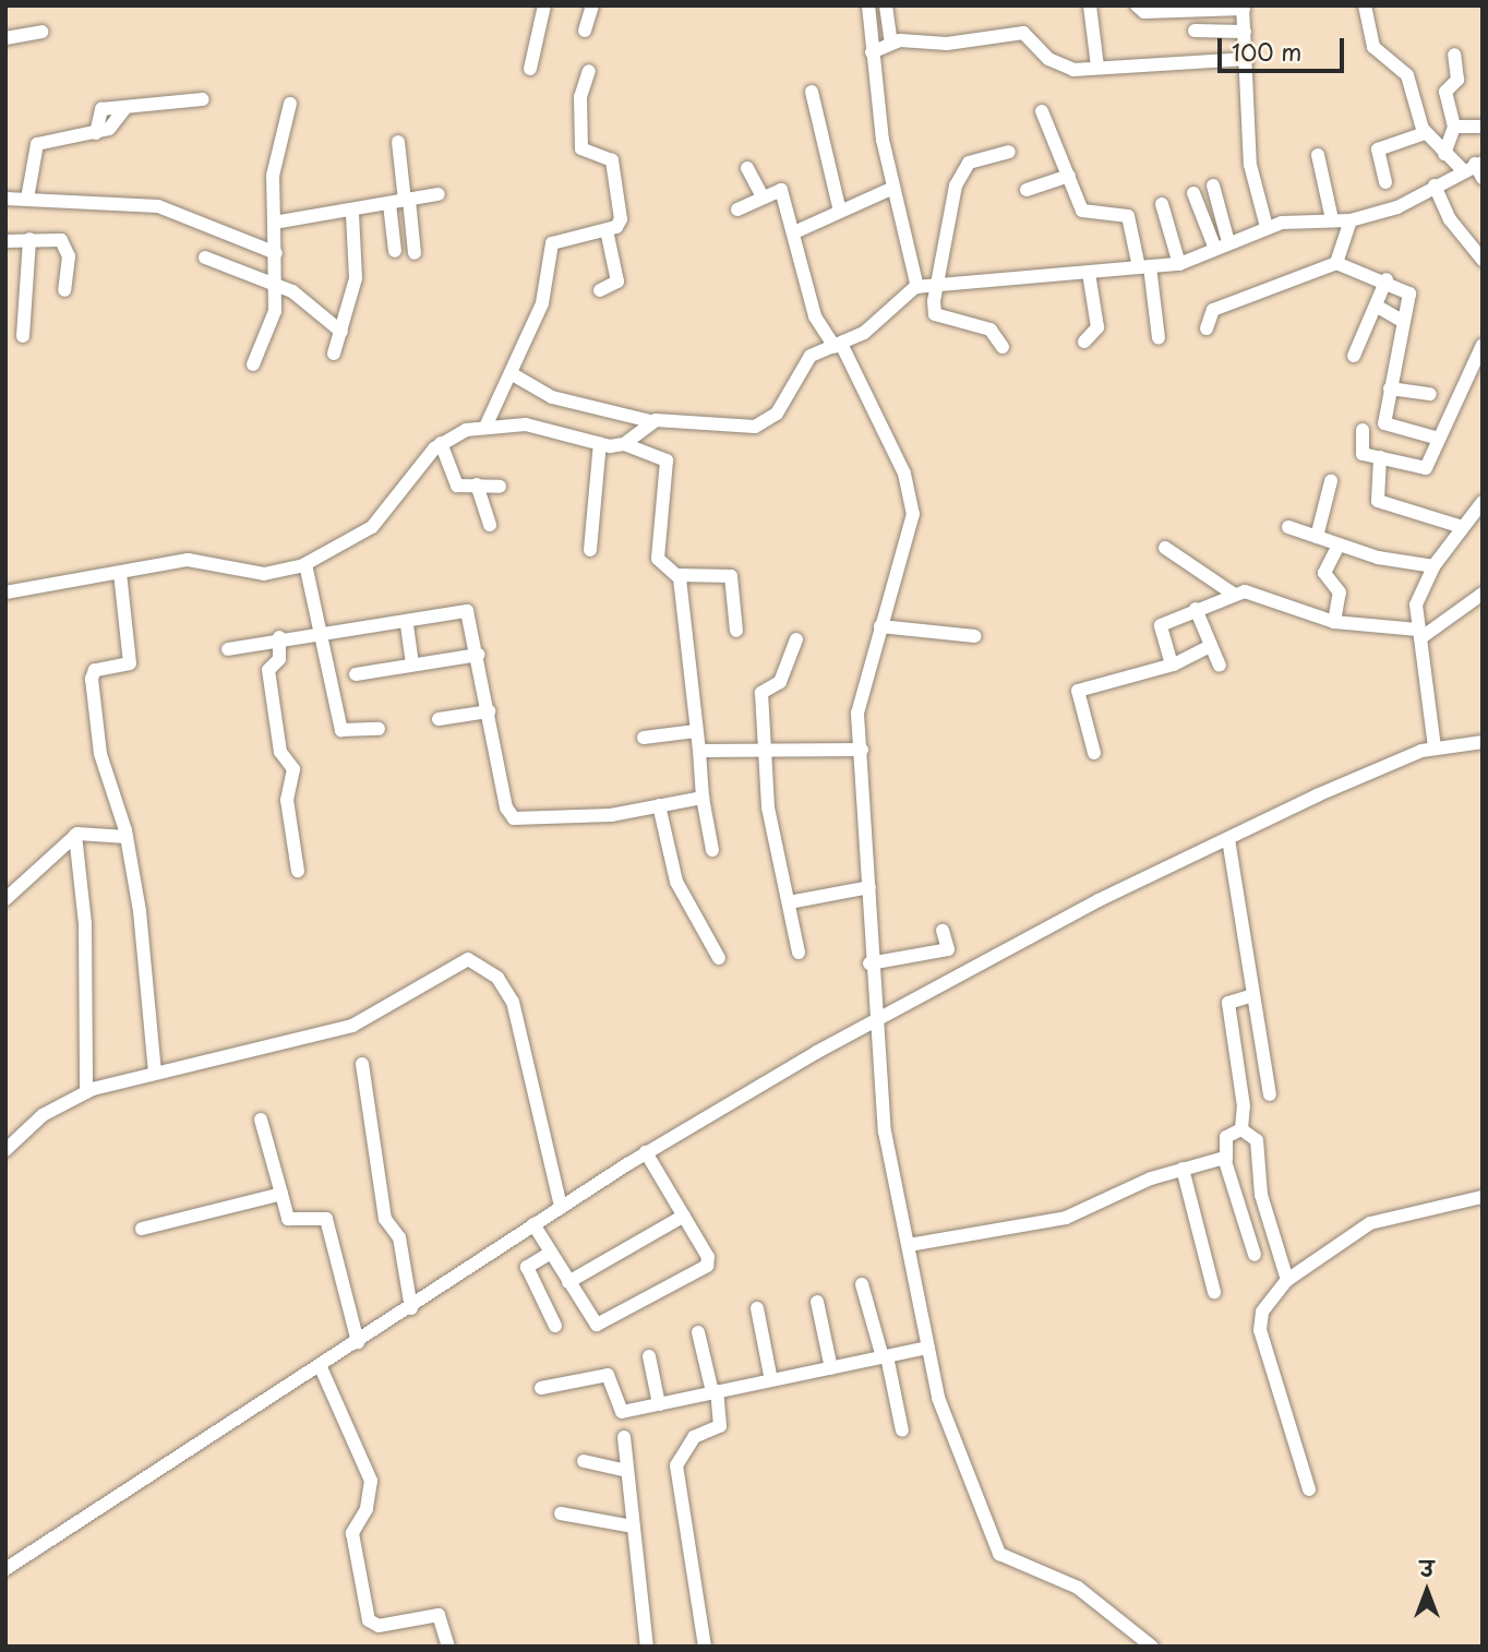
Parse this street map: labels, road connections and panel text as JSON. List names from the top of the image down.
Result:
{
  "scale_bar": "100 m",
  "north": "top"
}
